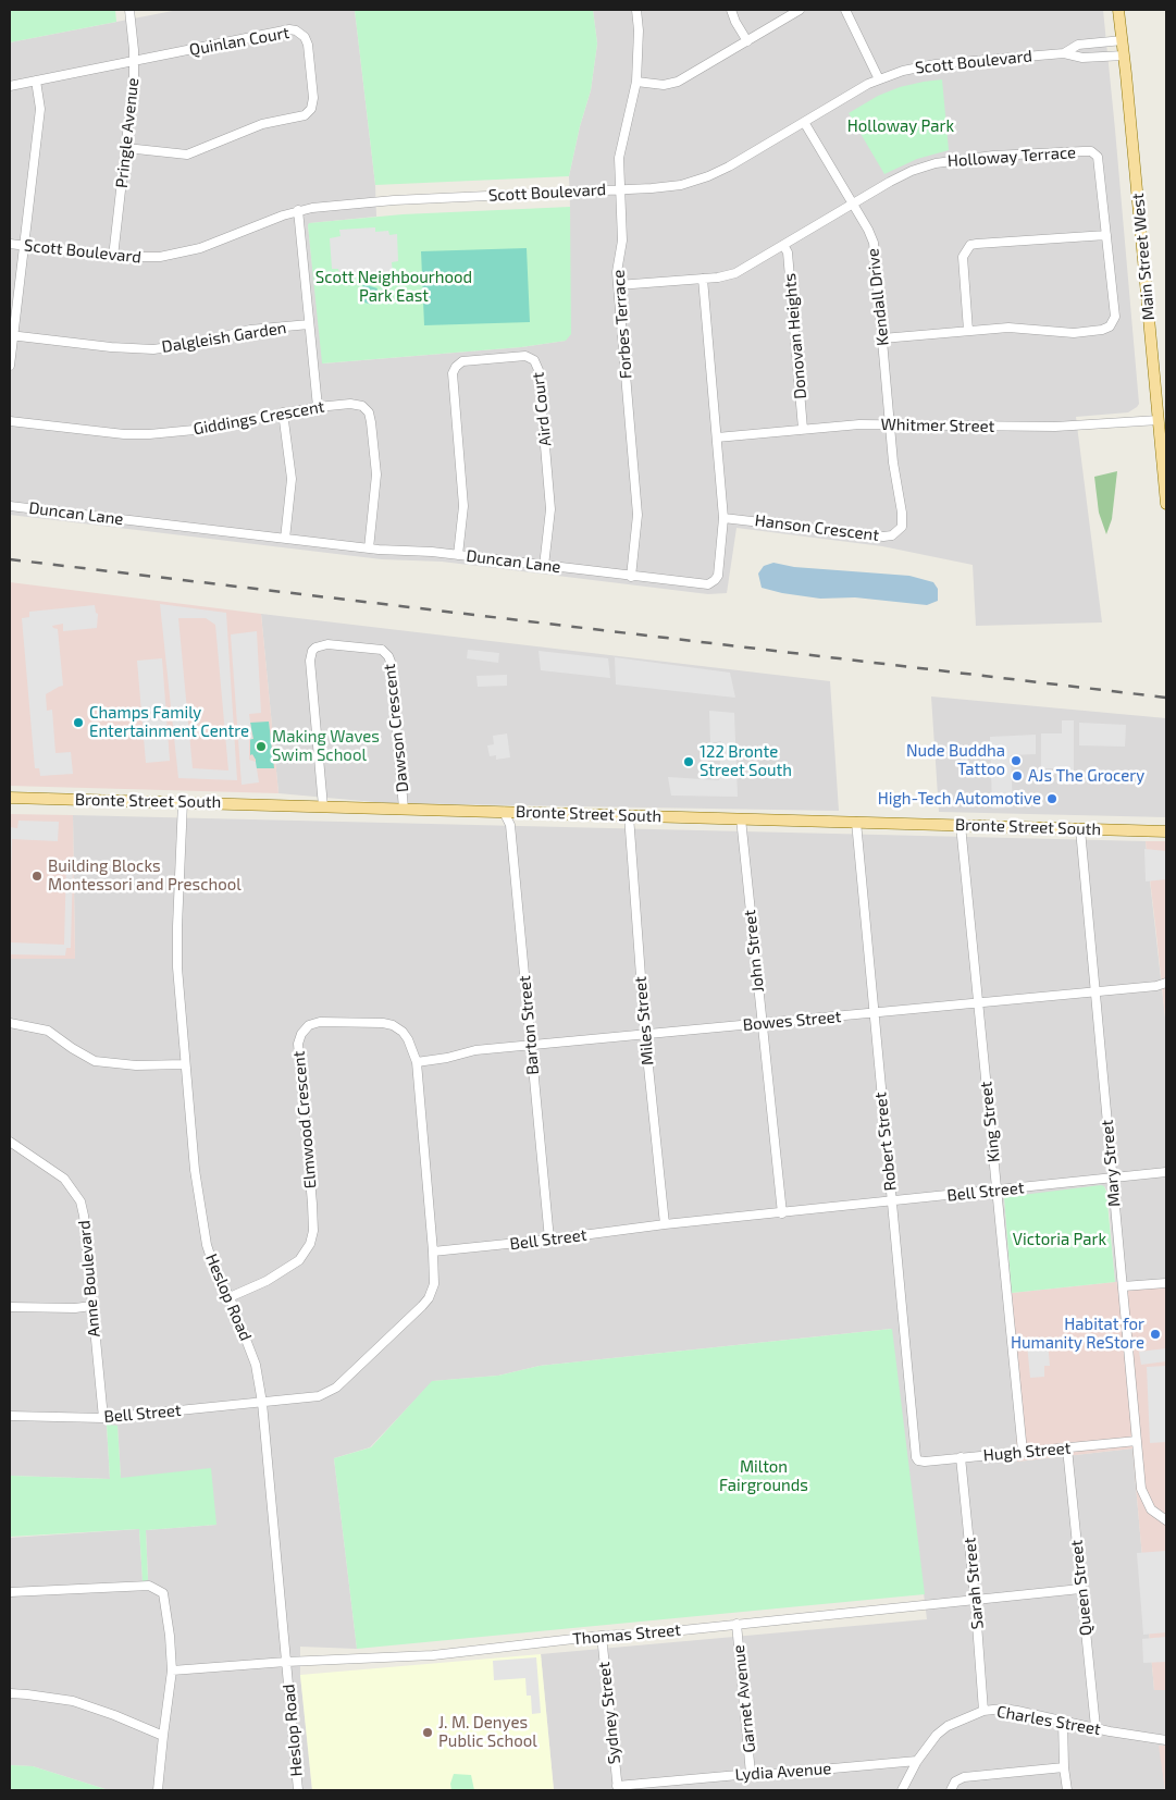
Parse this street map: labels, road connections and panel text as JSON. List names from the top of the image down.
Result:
{
  "streets": {
    "main road": ["Main Street West", "Bronte Street South"],
    "street": [
      "Quinlan Court",
      "Scott Boulevard",
      "Pringle Avenue",
      "Holloway Terrace",
      "Kendall Drive",
      "Forbes Terrace",
      "Donovan Heights",
      "Dalgleish Garden",
      "Aird Court",
      "Giddings Crescent",
      "Whitmer Street",
      "Duncan Lane",
      "Hanson Crescent",
      "Dawson Crescent",
      "John Street",
      "Miles Street",
      "Bowes Street",
      "Barton Street",
      "Elmwood Crescent",
      "King Street",
      "Robert Street",
      "Mary Street",
      "Bell Street",
      "Anne Boulevard",
      "Heslop Road",
      "Hugh Street",
      "Sarah Street",
      "Queen Street",
      "Thomas Street",
      "Garnet Avenue",
      "Sydney Street",
      "Charles Street",
      "Lydia Avenue"
    ]
  },
  "crossings": [
    ["Quinlan Court", "Pringle Avenue"],
    ["Scott Boulevard", "Pringle Avenue"],
    ["Scott Boulevard", "Main Street West"],
    ["Scott Boulevard", "Kendall Drive"],
    ["Scott Boulevard", "Forbes Terrace"],
    ["Holloway Terrace", "Kendall Drive"],
    ["Holloway Terrace", "Forbes Terrace"],
    ["Holloway Terrace", "Donovan Heights"],
    ["Holloway Terrace", "Duncan Lane"],
    ["Main Street West", "Whitmer Street"],
    ["Kendall Drive", "Whitmer Street"],
    ["Kendall Drive", "Hanson Crescent"],
    ["Forbes Terrace", "Duncan Lane"],
    ["Donovan Heights", "Whitmer Street"],
    ["Aird Court", "Duncan Lane"],
    ["Giddings Crescent", "Duncan Lane"],
    ["Whitmer Street", "Duncan Lane"],
    ["Whitmer Street", "Hanson Crescent"],
    ["Duncan Lane", "Hanson Crescent"],
    ["Dawson Crescent", "Bronte Street South"],
    ["Bronte Street South", "John Street"],
    ["Bronte Street South", "Miles Street"],
    ["Bronte Street South", "Barton Street"],
    ["Bronte Street South", "King Street"],
    ["Bronte Street South", "Robert Street"],
    ["Bronte Street South", "Mary Street"],
    ["Bronte Street South", "Heslop Road"],
    ["John Street", "Bowes Street"],
    ["John Street", "Bell Street"],
    ["Miles Street", "Bowes Street"],
    ["Miles Street", "Bell Street"],
    ["Bowes Street", "Barton Street"],
    ["Bowes Street", "Elmwood Crescent"],
    ["Bowes Street", "King Street"],
    ["Bowes Street", "Robert Street"],
    ["Bowes Street", "Mary Street"],
    ["Barton Street", "Bell Street"],
    ["Elmwood Crescent", "Bell Street"],
    ["Elmwood Crescent", "Heslop Road"],
    ["King Street", "Bell Street"],
    ["King Street", "Hugh Street"],
    ["Robert Street", "Bell Street"],
    ["Robert Street", "Hugh Street"],
    ["Mary Street", "Bell Street"],
    ["Mary Street", "Hugh Street"],
    ["Bell Street", "Anne Boulevard"],
    ["Bell Street", "Heslop Road"],
    ["Heslop Road", "Thomas Street"],
    ["Hugh Street", "Sarah Street"],
    ["Hugh Street", "Queen Street"],
    ["Sarah Street", "Thomas Street"],
    ["Sarah Street", "Charles Street"],
    ["Queen Street", "Thomas Street"],
    ["Queen Street", "Charles Street"],
    ["Thomas Street", "Garnet Avenue"],
    ["Thomas Street", "Sydney Street"],
    ["Garnet Avenue", "Lydia Avenue"],
    ["Sydney Street", "Lydia Avenue"],
    ["Charles Street", "Lydia Avenue"]
  ],
  "parks": [
    "Holloway Park",
    "Scott Neighbourhood Park East",
    "Victoria Park",
    "Milton Fairgrounds"
  ],
  "places": [
    "Champs Family Entertainment Centre",
    "Making Waves Swim School",
    "Nude Buddha Tattoo",
    "122 Bronte Street South",
    "AJs The Grocery",
    "High-Tech Automotive",
    "Building Blocks Montessori and Preschool",
    "Habitat for Humanity ReStore",
    "J. M. Denyes Public School"
  ]
}
